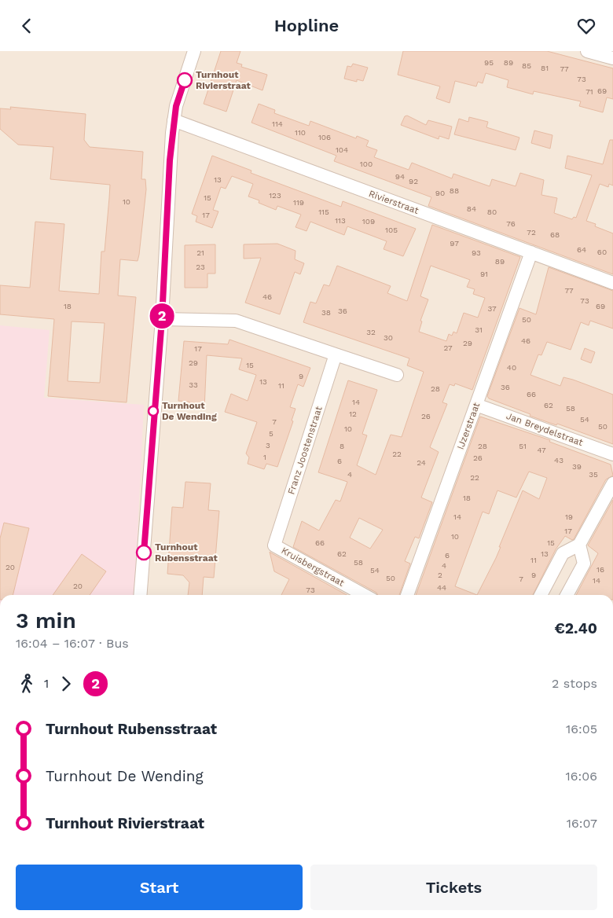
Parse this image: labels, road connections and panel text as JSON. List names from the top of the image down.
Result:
{
  "streets": {
    "street": [
      "Rivierstraat",
      "IJzerstraat",
      "Jan Breydelstraat",
      "Franz Joostenstraat",
      "Kruisbergstraat"
    ]
  },
  "crossings": [
    ["Rivierstraat", "IJzerstraat"],
    ["IJzerstraat", "Jan Breydelstraat"],
    ["Franz Joostenstraat", "Kruisbergstraat"]
  ],
  "places": ["Turnhout Rivierstraat", "Turnhout De Wending", "Turnhout Rubensstraat"],
  "lines": ["bus line 2"],
  "house_numbers": [
    "95",
    "89",
    "85",
    "81",
    "77",
    "73",
    "69",
    "71",
    "114",
    "110",
    "106",
    "104",
    "100",
    "94",
    "13",
    "92",
    "88",
    "90",
    "123",
    "15",
    "10",
    "119",
    "84",
    "115",
    "80",
    "17",
    "113",
    "109",
    "76",
    "105",
    "72",
    "68",
    "97",
    "64",
    "60",
    "21",
    "93",
    "89",
    "23",
    "91",
    "77",
    "46",
    "73",
    "18",
    "69",
    "37",
    "36",
    "38",
    "50",
    "31",
    "32",
    "30",
    "46",
    "29",
    "27",
    "17",
    "29",
    "15",
    "40",
    "9",
    "13",
    "33",
    "11",
    "36",
    "28",
    "66",
    "14",
    "62",
    "58",
    "12",
    "26",
    "54",
    "7",
    "50",
    "10",
    "5",
    "3",
    "8",
    "28",
    "51",
    "47",
    "22",
    "1",
    "26",
    "43",
    "6",
    "24",
    "39",
    "4",
    "35",
    "22",
    "18",
    "14",
    "19",
    "17",
    "10",
    "66",
    "15",
    "62",
    "13",
    "6",
    "11",
    "58",
    "4",
    "20",
    "16",
    "54",
    "2",
    "9",
    "50",
    "7",
    "14",
    "20",
    "44",
    "73"
  ],
  "page": {
    "header": "Hopline",
    "on_map": "2",
    "heading": ["3 min", "16:04 – 16:07 · Bus", "€2.40"],
    "legs": ["1", "2", "2 stops"],
    "list": [
      {
        "name": "Turnhout Rubensstraat",
        "value": "16:05"
      },
      {
        "name": "Turnhout De Wending",
        "value": "16:06"
      },
      {
        "name": "Turnhout Rivierstraat",
        "value": "16:07"
      }
    ],
    "buttons": ["Start", "Tickets"]
  }
}
